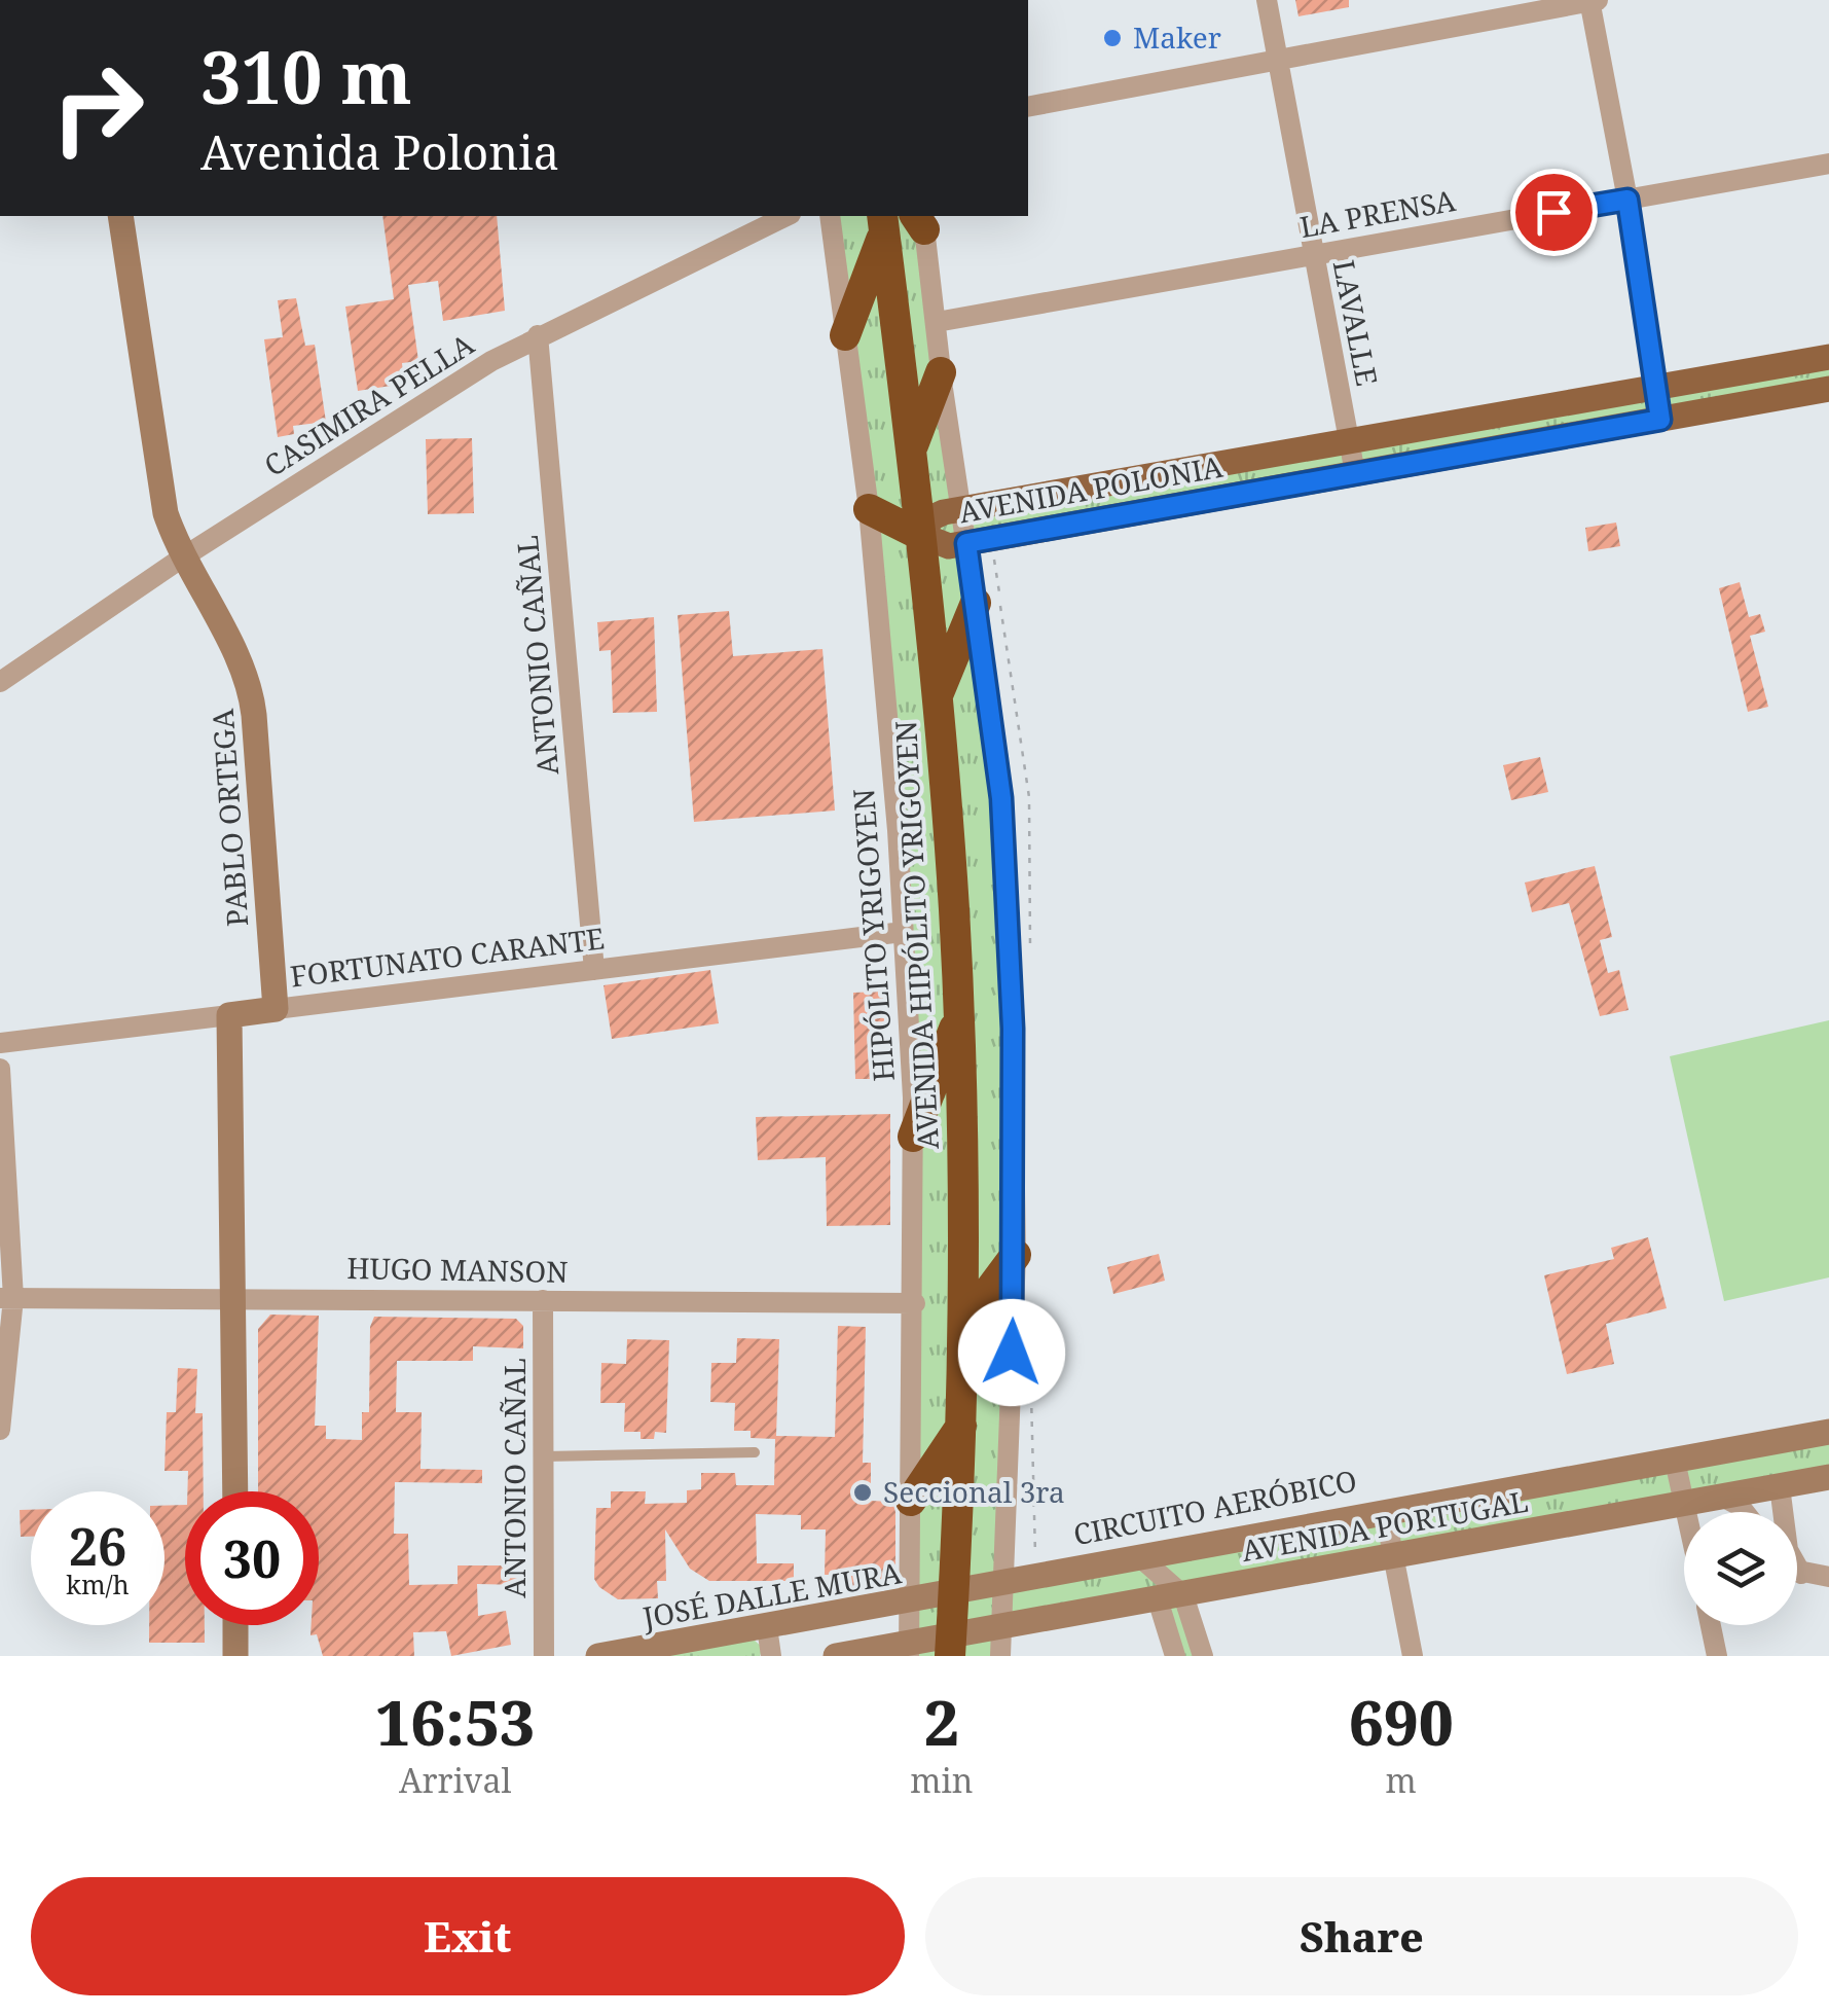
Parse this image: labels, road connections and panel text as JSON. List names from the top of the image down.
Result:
{
  "streets": {
    "highway": ["AVENIDA HIPÓLITO YRIGOYEN"],
    "main road": [
      "AVENIDA POLONIA",
      "PABLO ORTEGA",
      "FORTUNATO CARANTE",
      "AVENIDA PORTUGAL",
      "JOSÉ DALLE MURA"
    ],
    "street": [
      "LA PRENSA",
      "LAVALLE",
      "CASIMIRA PELLA",
      "ANTONIO CAÑAL",
      "HIPÓLITO YRIGOYEN",
      "HUGO MANSON"
    ],
    "path": ["CIRCUITO AERÓBICO"]
  },
  "crossings": [
    ["LA PRENSA", "LAVALLE"],
    ["LAVALLE", "AVENIDA POLONIA"],
    ["CASIMIRA PELLA", "ANTONIO CAÑAL"],
    ["CASIMIRA PELLA", "PABLO ORTEGA"],
    ["AVENIDA POLONIA", "AVENIDA HIPÓLITO YRIGOYEN"],
    ["ANTONIO CAÑAL", "FORTUNATO CARANTE"],
    ["ANTONIO CAÑAL", "HUGO MANSON"],
    ["PABLO ORTEGA", "FORTUNATO CARANTE"],
    ["HIPÓLITO YRIGOYEN", "FORTUNATO CARANTE"],
    ["HIPÓLITO YRIGOYEN", "HUGO MANSON"],
    ["HIPÓLITO YRIGOYEN", "JOSÉ DALLE MURA"],
    ["AVENIDA HIPÓLITO YRIGOYEN", "AVENIDA PORTUGAL"],
    ["AVENIDA HIPÓLITO YRIGOYEN", "JOSÉ DALLE MURA"],
    ["AVENIDA PORTUGAL", "JOSÉ DALLE MURA"]
  ],
  "places": ["Maker", "Seccional 3ra"],
  "page": {
    "turn": ["310 m", "Avenida Polonia"],
    "speed": "26 km/h",
    "limit": "30",
    "eta": [
      "16:53",
      "Arrival",
      "2",
      "min",
      "690",
      "m"
    ],
    "buttons": ["Exit", "Share"]
  }
}
